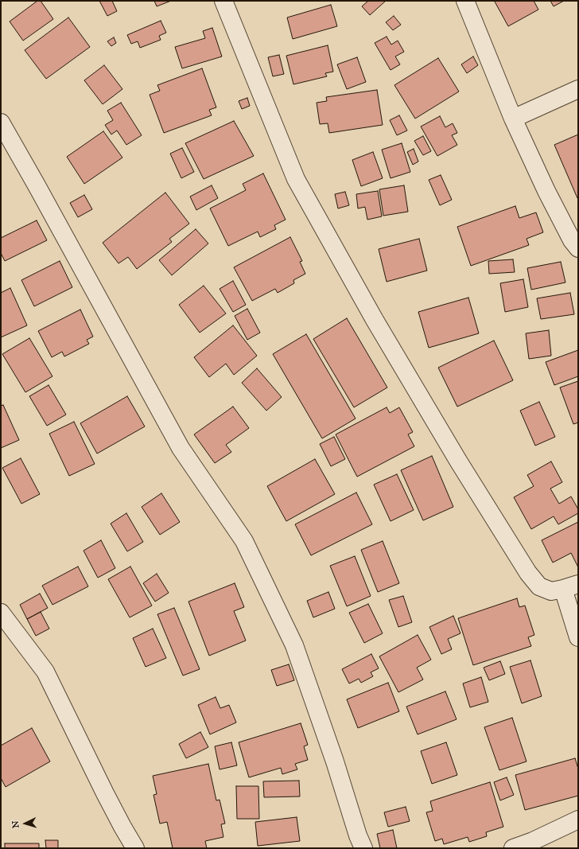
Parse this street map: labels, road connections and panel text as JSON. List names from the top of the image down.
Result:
{
  "north": "left"
}
